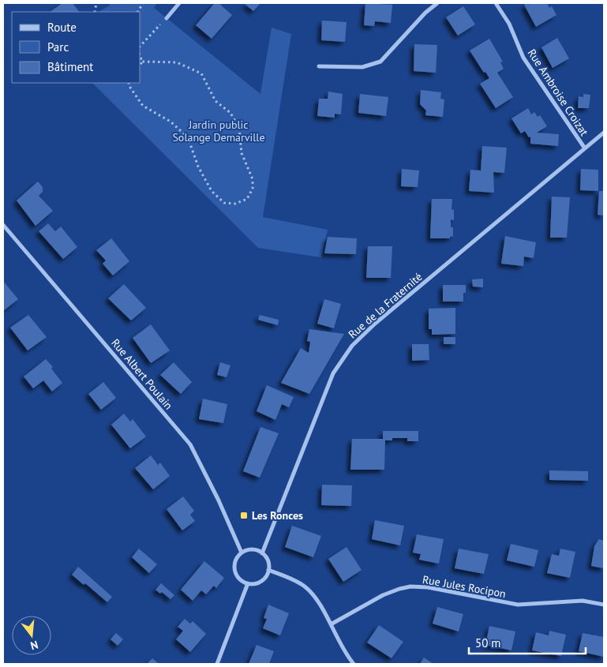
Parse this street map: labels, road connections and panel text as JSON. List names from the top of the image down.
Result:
{
  "streets": {
    "street": [
      "Rue Ambroise Croizat",
      "Rue de la Fraternité",
      "Rue Albert Poulain",
      "Rue Jules Rocipon"
    ]
  },
  "crossings": [
    ["Rue Ambroise Croizat", "Rue de la Fraternité"],
    ["Rue de la Fraternité", "Rue Albert Poulain"]
  ],
  "parks": ["Jardin public Solange Demarville"],
  "places": {
    "transit": ["Les Ronces"]
  },
  "legend": ["Route", "Parc", "Bâtiment"],
  "scale_bar": "50 m",
  "north": "bottom"
}
